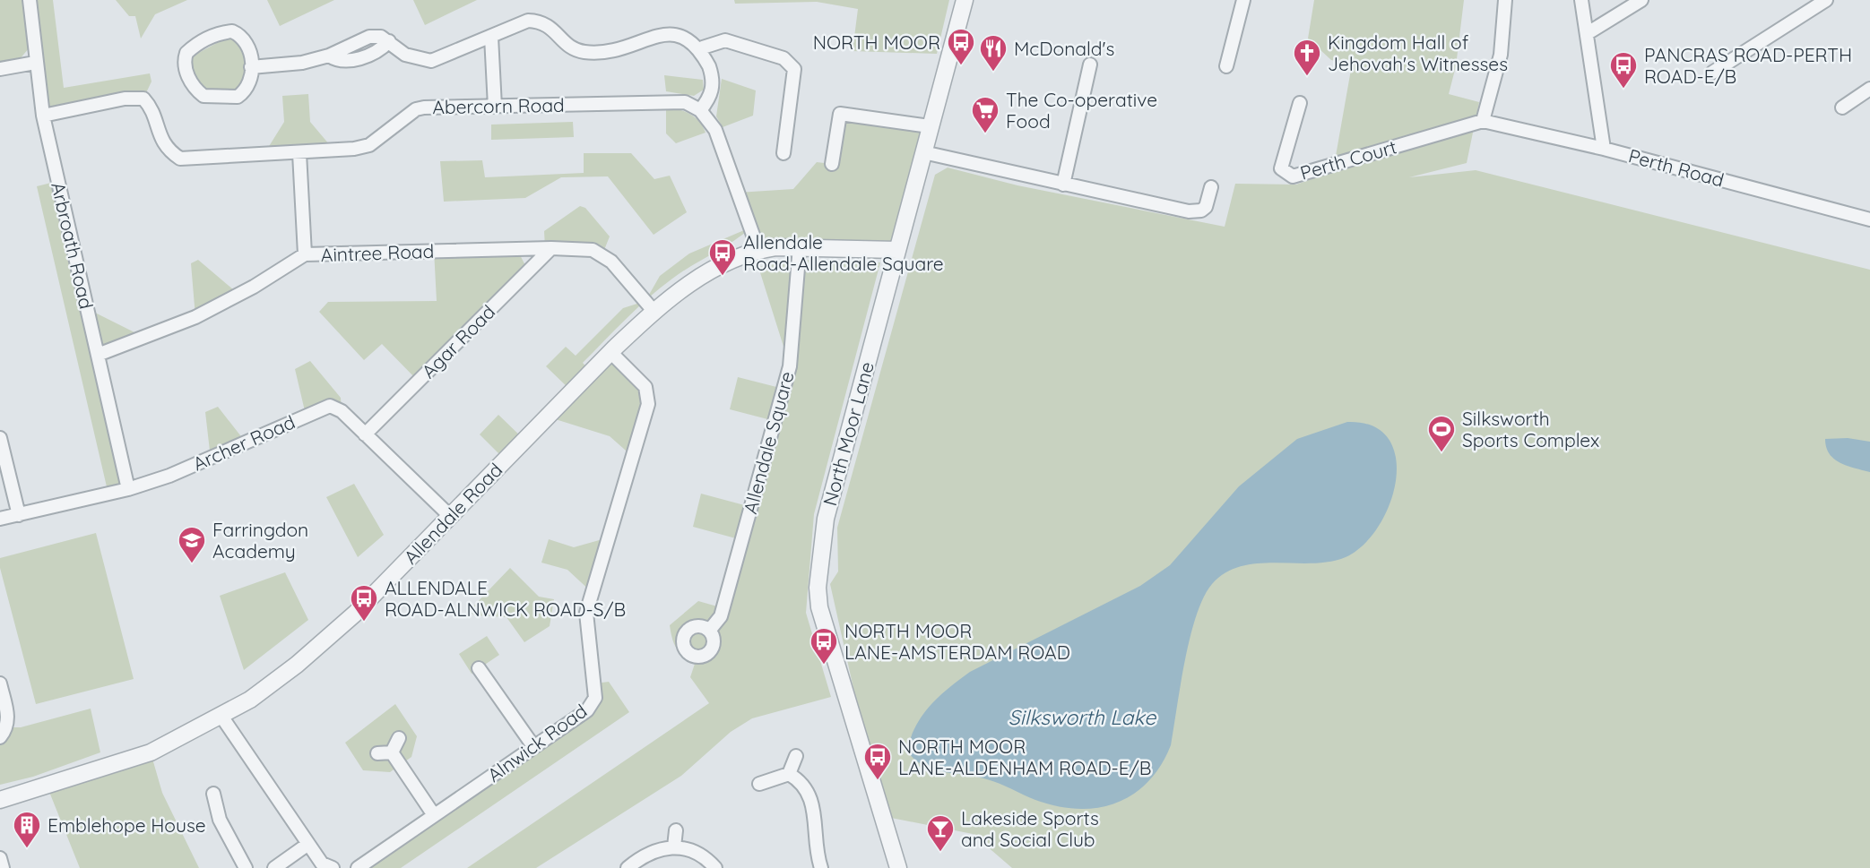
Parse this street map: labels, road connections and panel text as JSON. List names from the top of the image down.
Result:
{
  "streets": {
    "street": [
      "Abercorn Road",
      "Perth Court",
      "Perth Road",
      "Arbroath Road",
      "Aintree Road",
      "Agar Road",
      "North Moor Lane",
      "Archer Road",
      "Allendale Square",
      "Allendale Road",
      "Alnwick Road"
    ]
  },
  "crossings": [
    ["Abercorn Road", "Arbroath Road"],
    ["Perth Court", "Perth Road"],
    ["Arbroath Road", "Aintree Road"],
    ["Arbroath Road", "Archer Road"],
    ["Aintree Road", "Agar Road"],
    ["Aintree Road", "Allendale Road"],
    ["Agar Road", "Archer Road"],
    ["North Moor Lane", "Allendale Road"],
    ["Archer Road", "Allendale Road"],
    ["Allendale Square", "Allendale Road"],
    ["Allendale Road", "Alnwick Road"]
  ],
  "water": ["Silksworth Lake"],
  "places": {
    "bus stop": [
      "NORTH MOOR",
      "PANCRAS ROAD-PERTH ROAD-E/B",
      "Allendale Road-Allendale Square",
      "ALLENDALE ROAD-ALNWICK ROAD-S/B",
      "NORTH MOOR LANE-AMSTERDAM ROAD",
      "NORTH MOOR LANE-ALDENHAM ROAD-E/B"
    ],
    "restaurant": ["McDonald's"],
    "church": ["Kingdom Hall of Jehovah's Witnesses"],
    "supermarket": ["The Co-operative Food"],
    "sports": ["Silksworth Sports Complex"],
    "school or university": ["Farringdon Academy"],
    "building": ["Emblehope House"],
    "bar": ["Lakeside Sports and Social Club"]
  }
}
